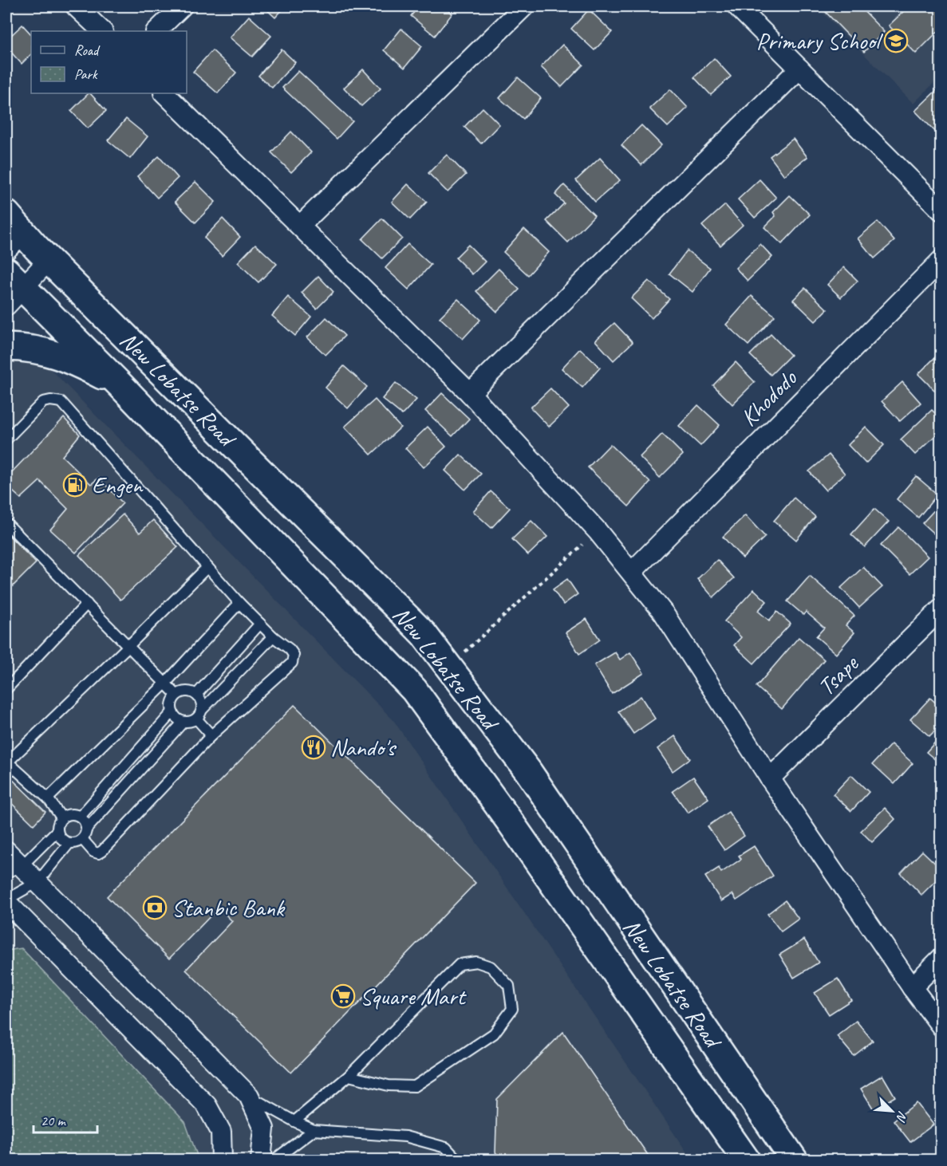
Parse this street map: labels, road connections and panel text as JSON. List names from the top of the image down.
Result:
{
  "streets": {
    "main road": ["New Lobatse Road"],
    "street": ["Khododo", "Tsape"]
  },
  "places": {
    "school or university": ["Primary School"],
    "fuel station": ["Engen"],
    "restaurant": ["Nando's"],
    "bank": ["Stanbic Bank"],
    "supermarket": ["Square Mart"]
  },
  "legend": ["Road", "Park"],
  "scale_bar": "20 m",
  "north": "bottom right"
}
